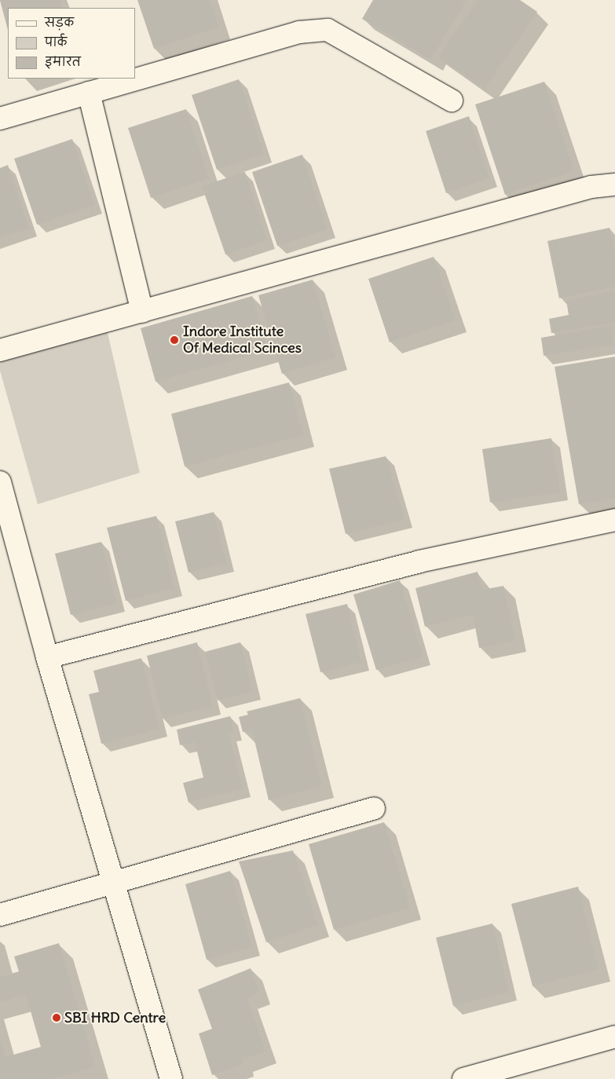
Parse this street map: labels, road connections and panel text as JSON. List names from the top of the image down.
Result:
{
  "places": ["Indore Institute Of Medical Scinces", "SBI HRD Centre"],
  "legend": ["सड़क", "पार्क", "इमारत"]
}
